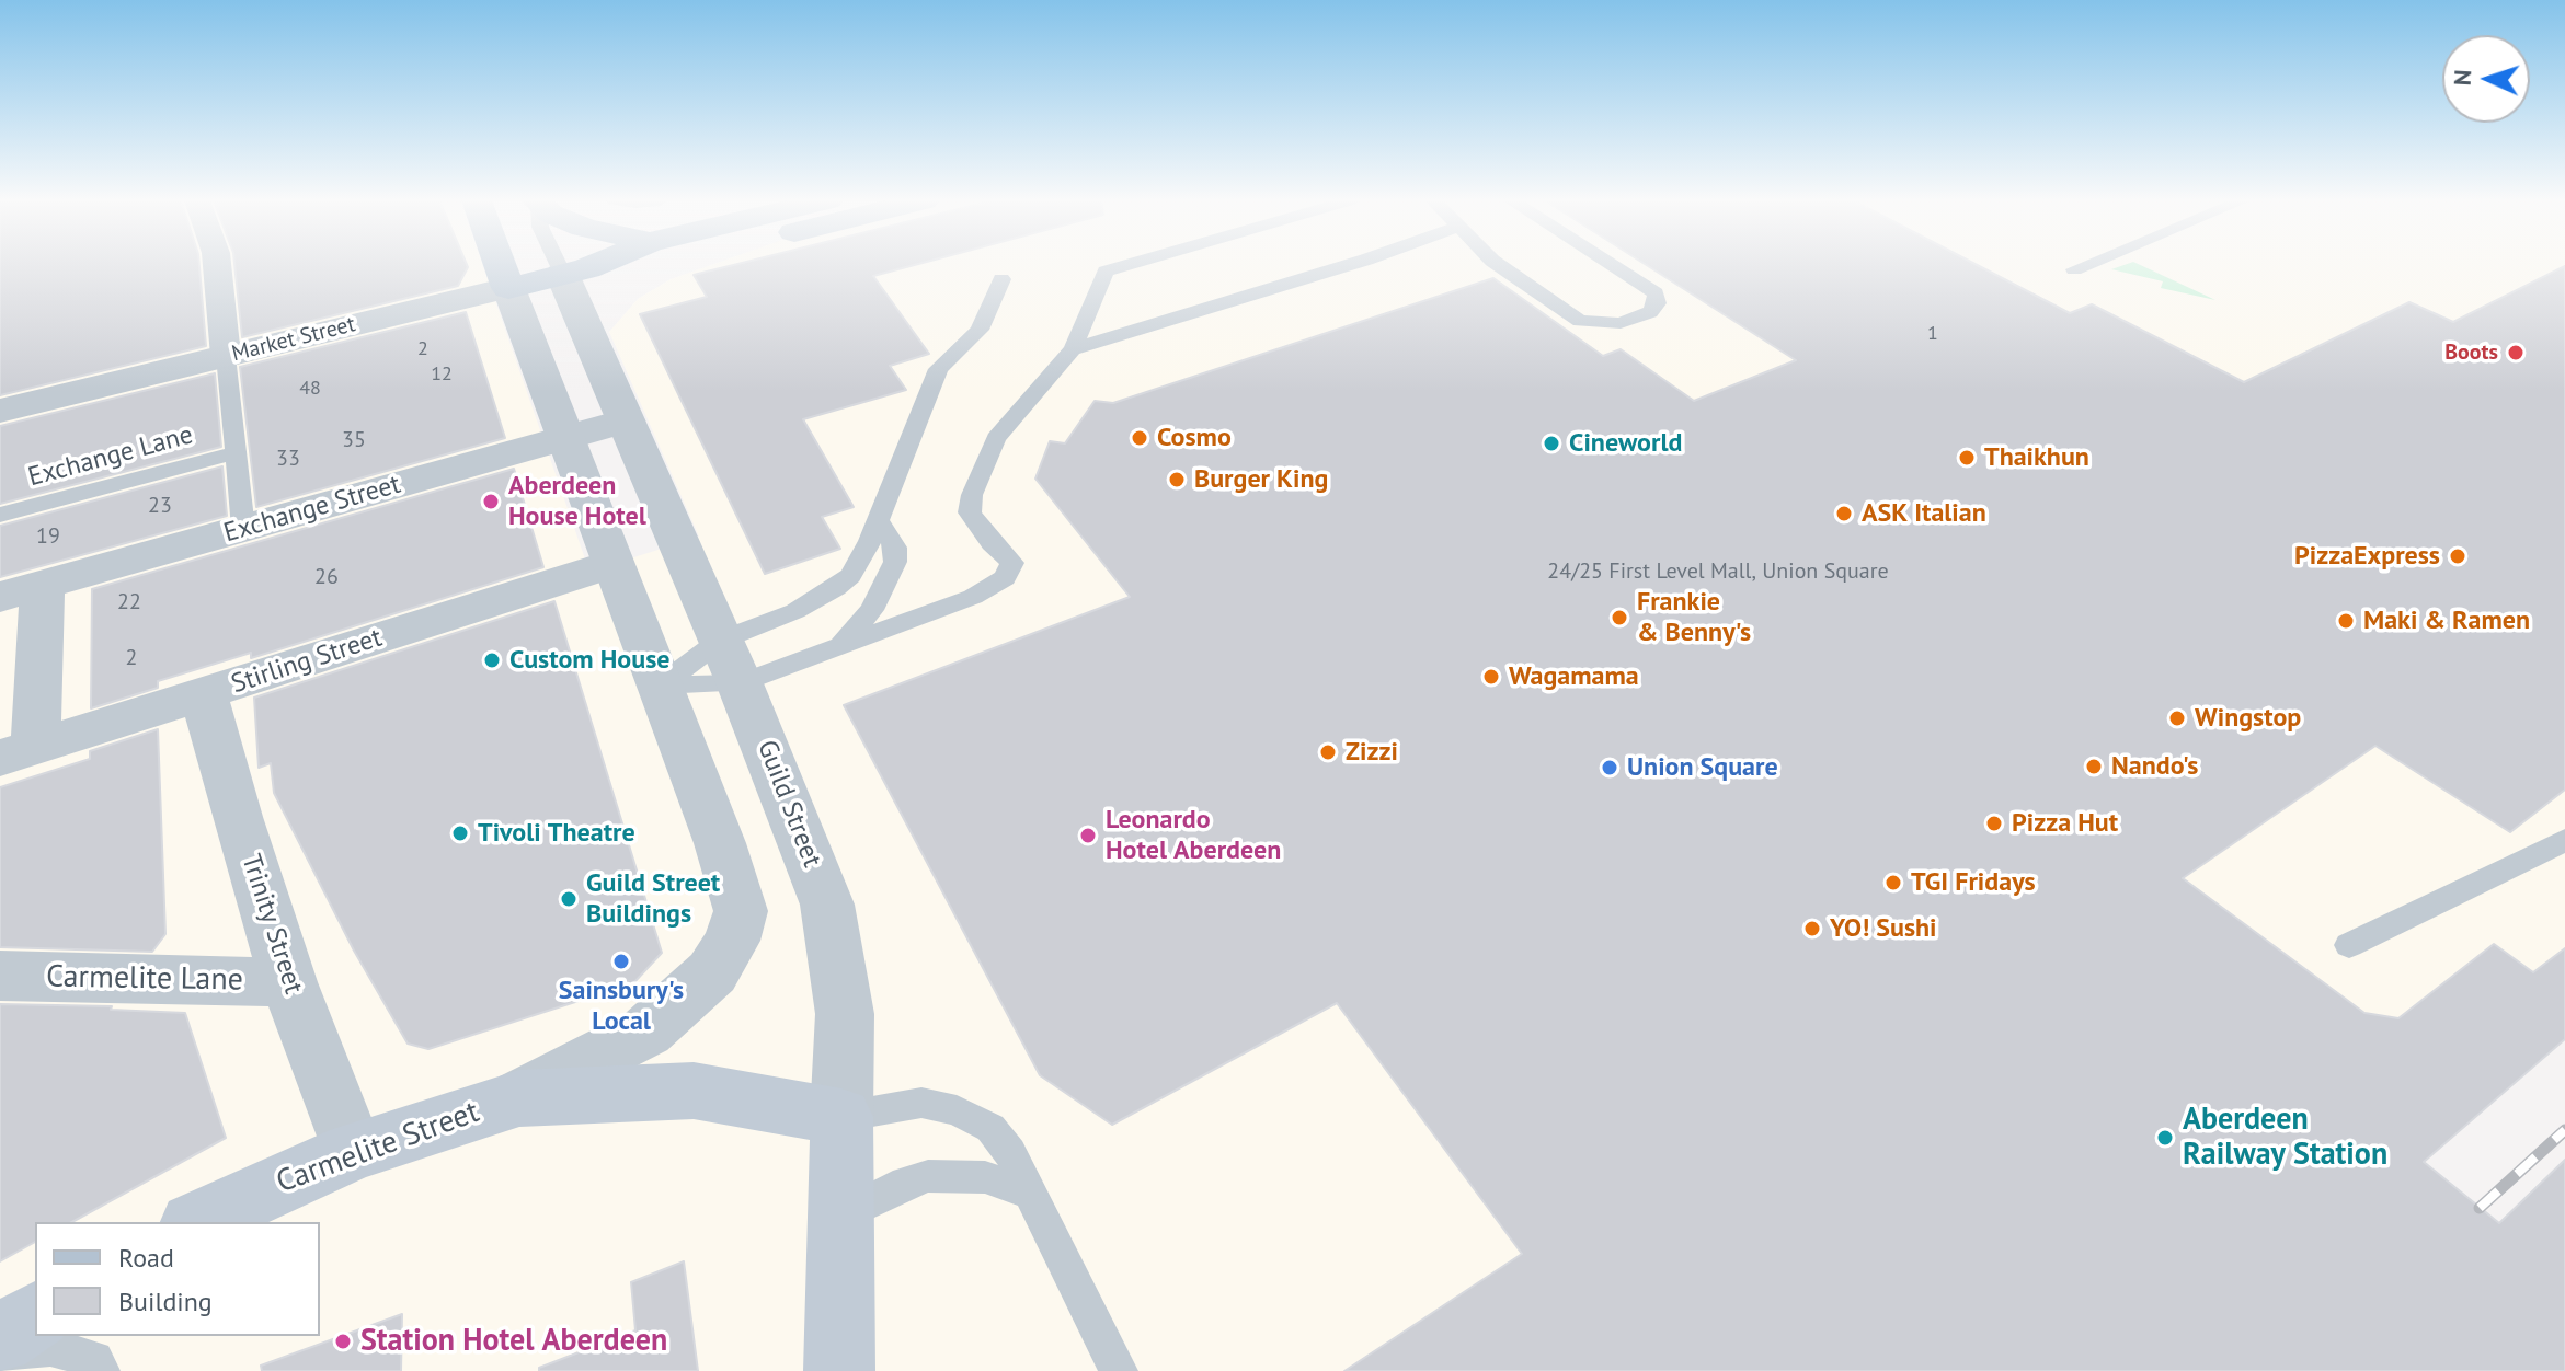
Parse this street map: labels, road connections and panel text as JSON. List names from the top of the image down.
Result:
{
  "streets": {
    "main road": ["Market Street", "Guild Street", "Carmelite Street"],
    "street": [
      "Exchange Street",
      "Stirling Street",
      "Trinity Street",
      "Carmelite Lane"
    ],
    "lane": ["Exchange Lane"]
  },
  "crossings": [
    ["Market Street", "Guild Street"],
    ["Exchange Street", "Guild Street"],
    ["Stirling Street", "Trinity Street"],
    ["Guild Street", "Carmelite Street"],
    ["Trinity Street", "Carmelite Lane"],
    ["Trinity Street", "Carmelite Street"]
  ],
  "places": [
    "Boots",
    "Cosmo",
    "Cineworld",
    "Thaikhun",
    "Burger King",
    "Aberdeen House Hotel",
    "ASK Italian",
    "PizzaExpress",
    "Frankie & Benny's",
    "Maki & Ramen",
    "Custom House",
    "Wagamama",
    "Wingstop",
    "Zizzi",
    "Nando's",
    "Union Square",
    "Pizza Hut",
    "Tivoli Theatre",
    "Leonardo Hotel Aberdeen",
    "TGI Fridays",
    "Guild Street Buildings",
    "YO! Sushi",
    "Sainsbury's Local",
    "Aberdeen Railway Station",
    "Station Hotel Aberdeen"
  ],
  "house_numbers": [
    "1",
    "2",
    "12",
    "48",
    "35",
    "33",
    "23",
    "19",
    "24/25 First Level Mall, Union Square",
    "26",
    "22",
    "2"
  ],
  "legend": ["Road", "Building"],
  "north": "left"
}
